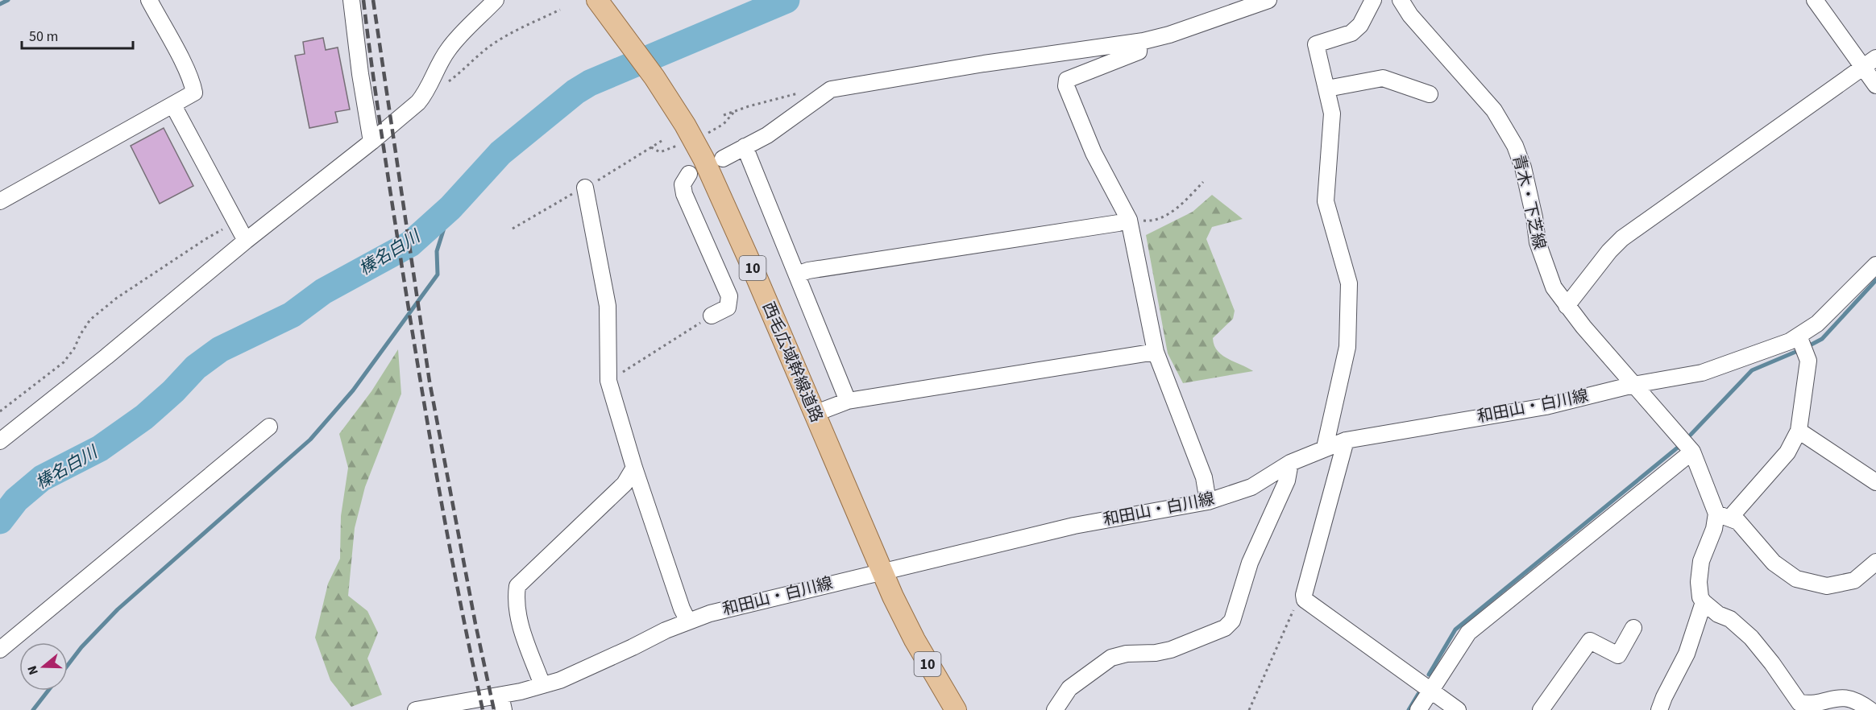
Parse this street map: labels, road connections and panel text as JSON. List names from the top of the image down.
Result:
{
  "streets": {
    "main road": ["10", "西毛広域幹線道路"],
    "street": ["青木・下芝線", "和田山・白川線"]
  },
  "crossings": [
    ["青木・下芝線", "和田山・白川線"],
    ["西毛広域幹線道路", "和田山・白川線"]
  ],
  "water": ["榛名白川"],
  "scale_bar": "50 m",
  "north": "left"
}
